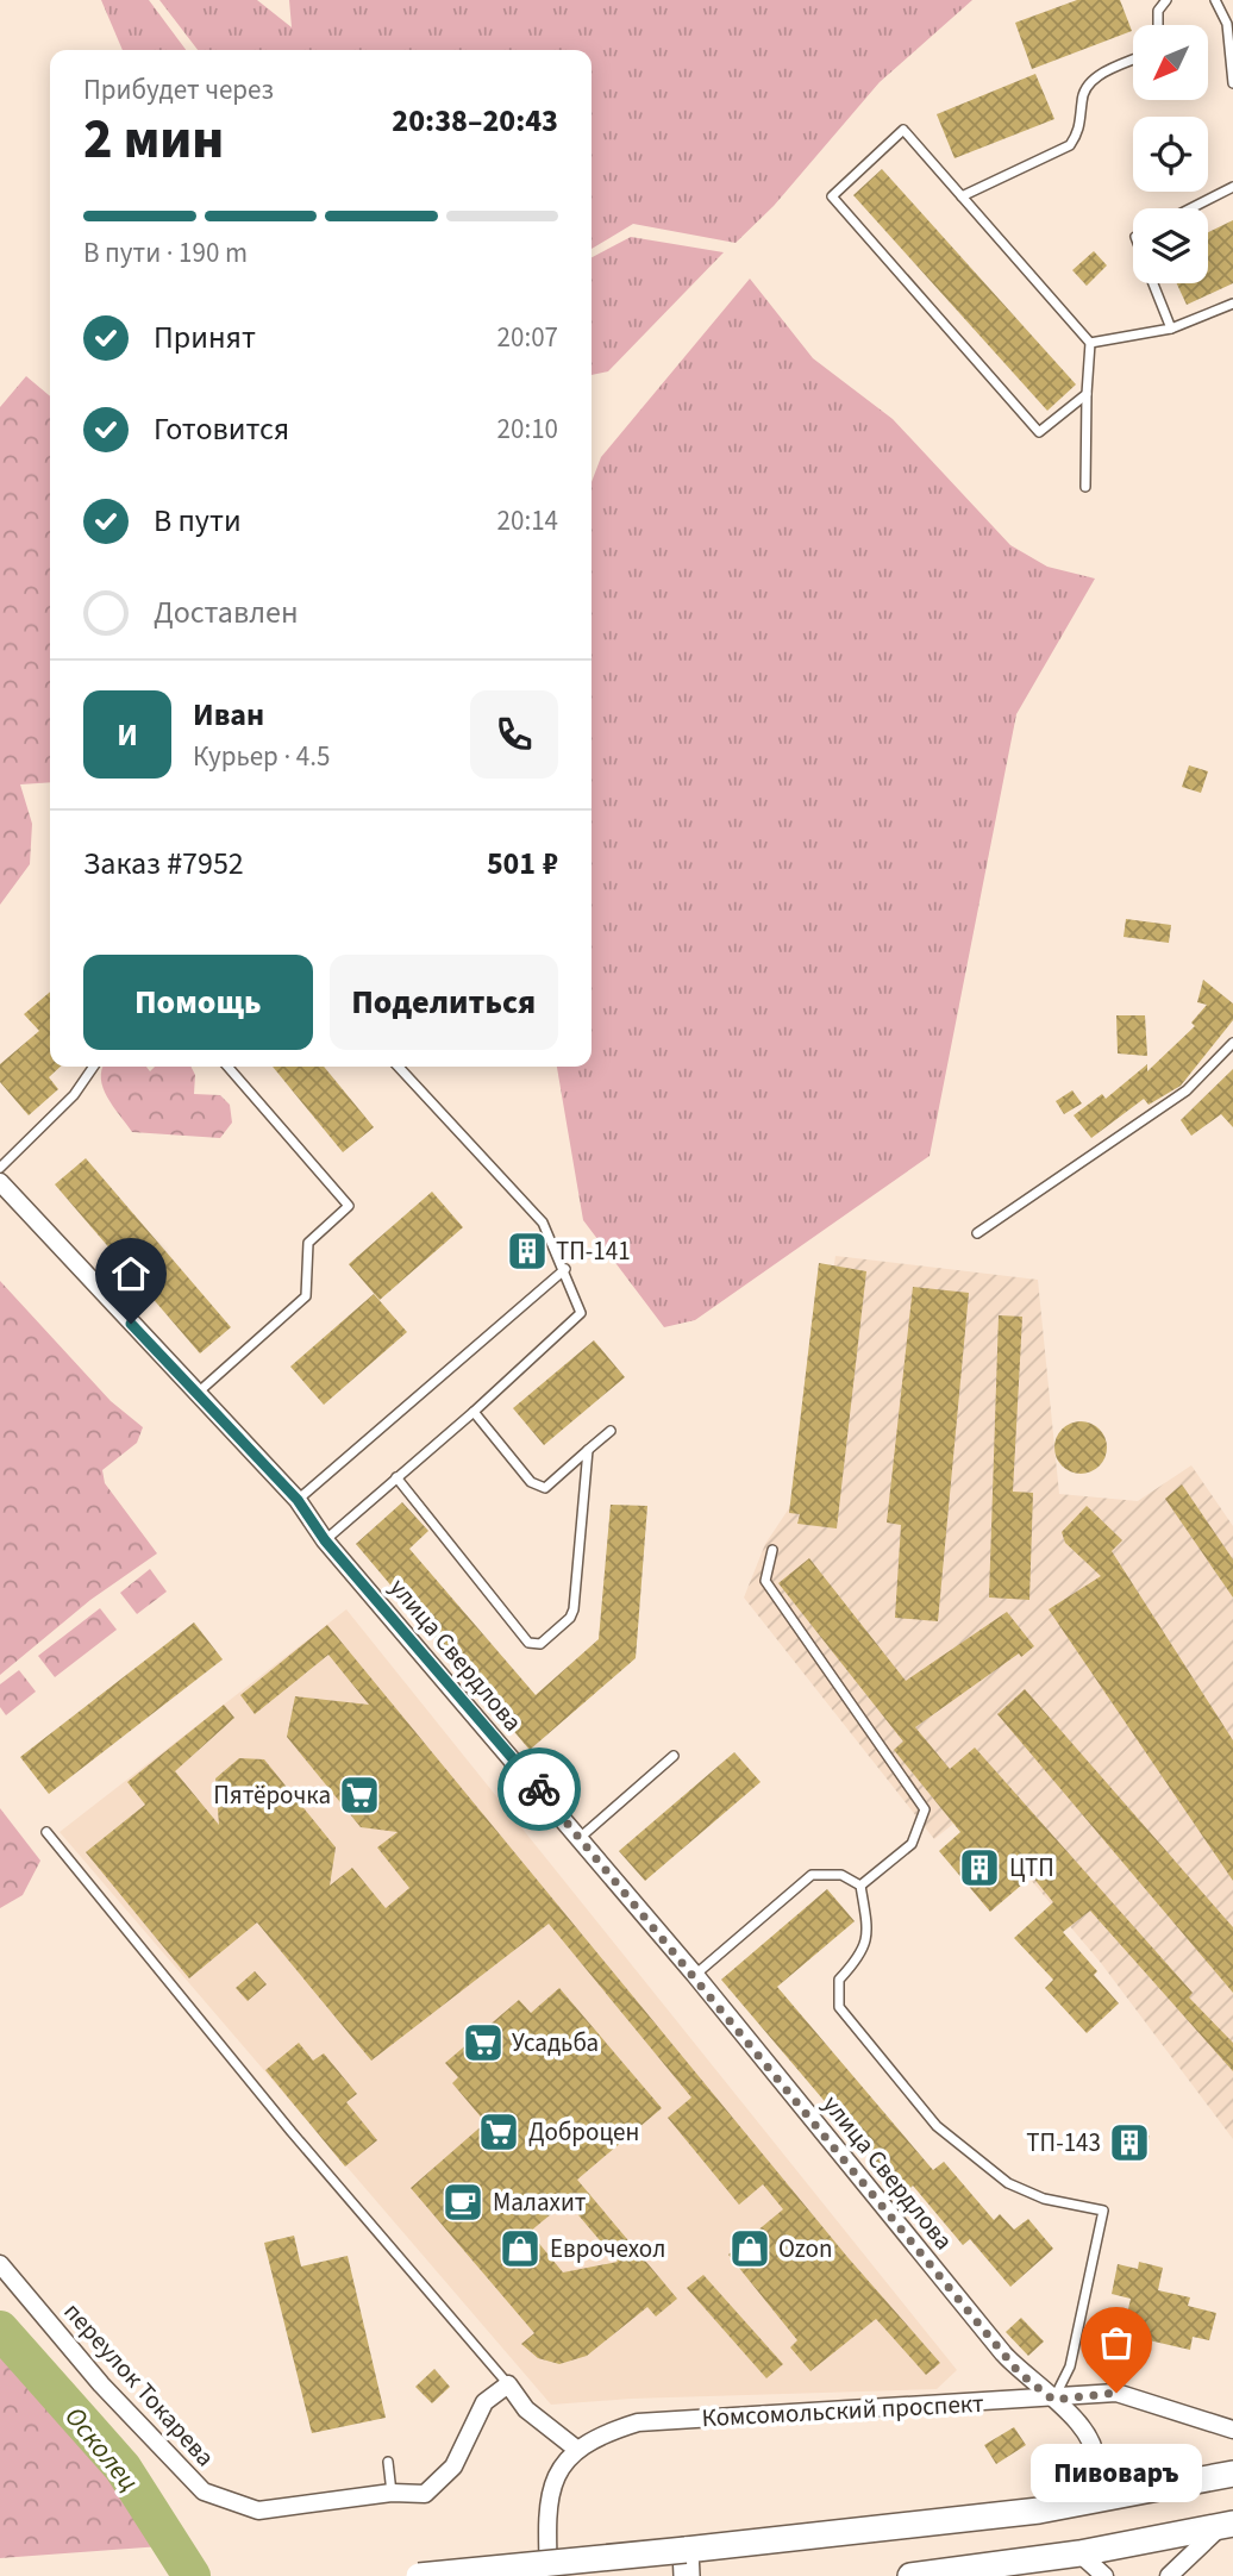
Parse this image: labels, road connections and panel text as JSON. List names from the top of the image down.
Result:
{
  "streets": {
    "street": ["улица Свердлова", "переулок Токарева", "Комсомольский проспект"]
  },
  "crossings": [
    ["улица Свердлова", "Комсомольский проспект"]
  ],
  "water": ["Осколец"],
  "places": {
    "building": ["ТП-141", "ЦТП", "ТП-143"],
    "supermarket": ["Пятёрочка", "Усадьба", "Доброцен"],
    "cafe": ["Малахит"],
    "shop": ["Еврочехол", "Ozon"],
    "other": ["Пивоваръ"]
  },
  "north": "bottom left",
  "page": {
    "heading": ["2 мин", "Прибудет через", "20:38–20:43"],
    "panel": [
      "Иван",
      "Курьер · 4.5",
      "Заказ #7952",
      "501 ₽"
    ],
    "bar": "В пути · 190 m",
    "list": [
      ["Принят", "20:07"],
      ["Готовится", "20:10"],
      ["В пути", "20:14"],
      "Доставлен"
    ],
    "round": "И",
    "buttons": ["Помощь", "Поделиться"],
    "bubble": "Пивоваръ"
  }
}
